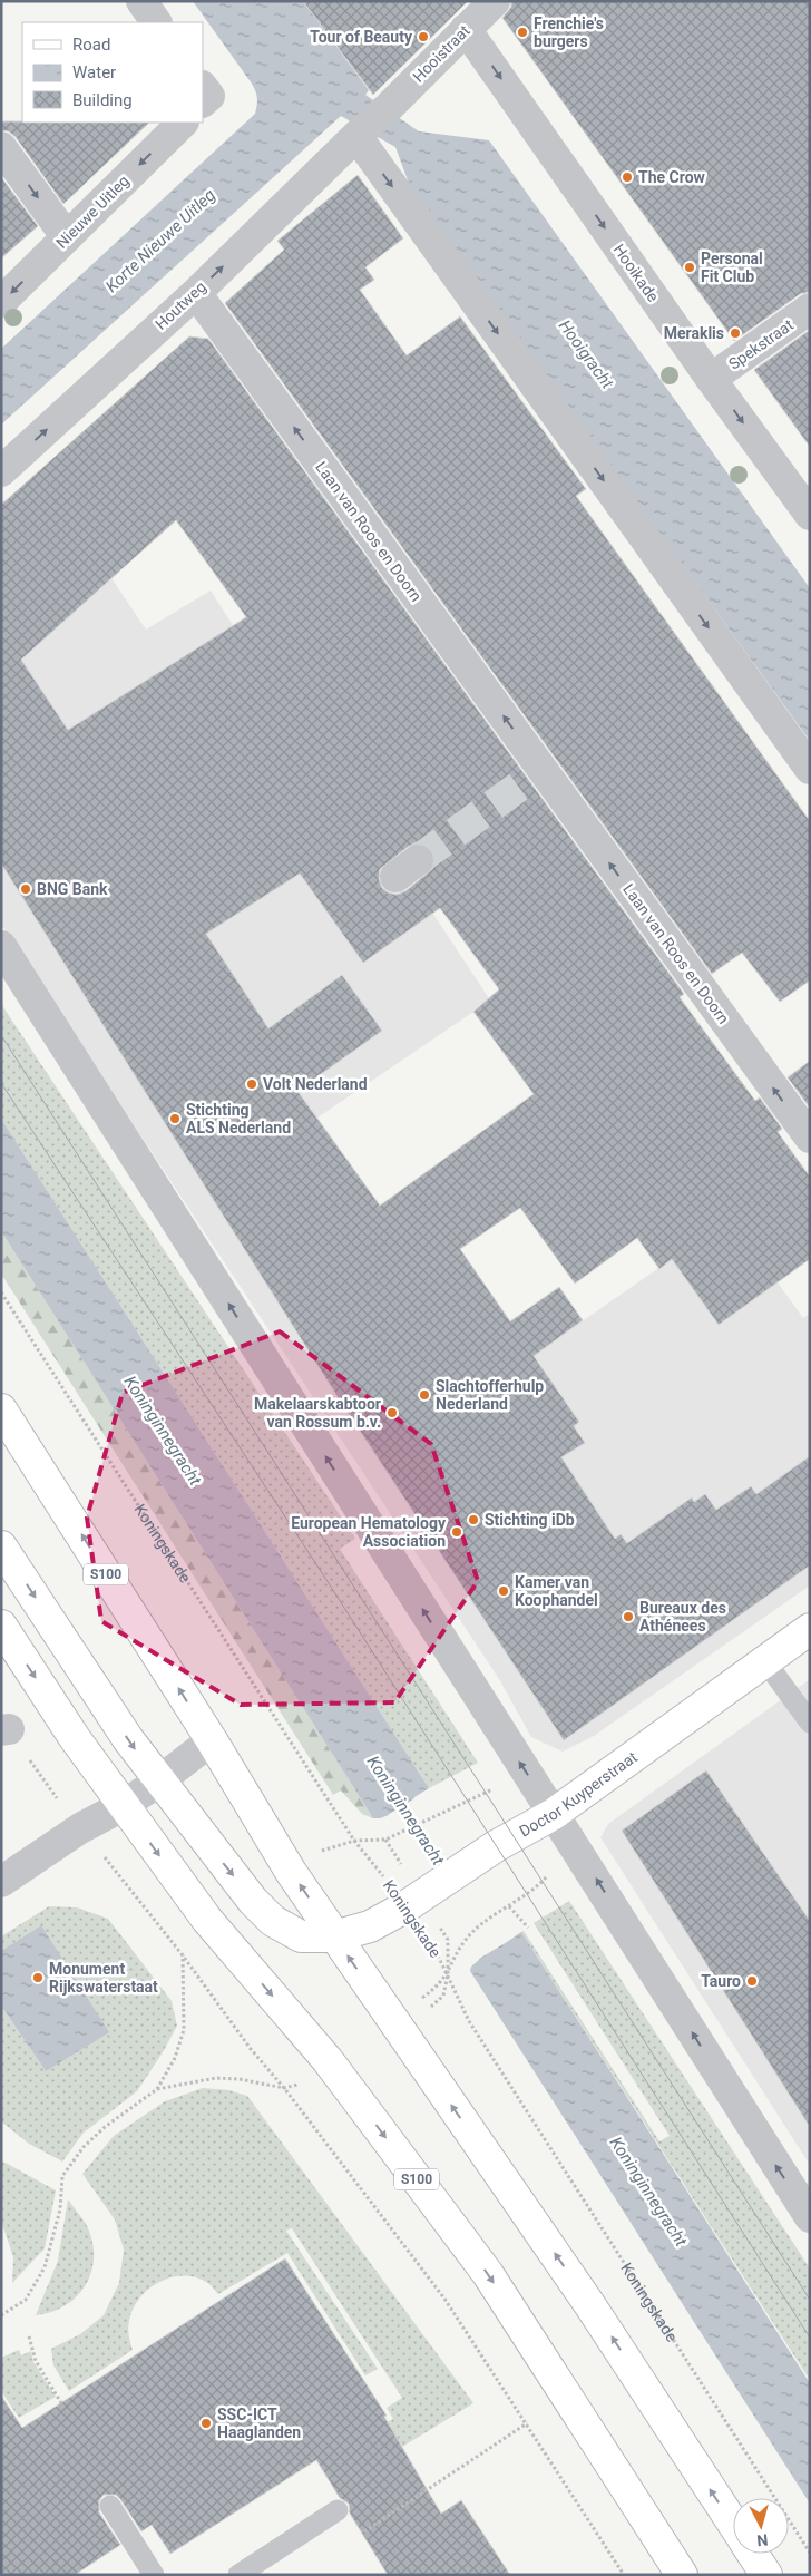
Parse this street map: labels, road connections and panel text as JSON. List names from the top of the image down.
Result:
{
  "streets": {
    "main road": ["S100", "Doctor Kuyperstraat"],
    "street": [
      "Hooistraat",
      "Nieuwe Uitleg",
      "Hooikade",
      "Houtweg",
      "Spekstraat",
      "Laan van Roos en Doorn"
    ],
    "path": ["Koningskade"]
  },
  "crossings": [
    ["Hooistraat", "Hooikade"],
    ["Hooistraat", "Houtweg"],
    ["Hooikade", "Spekstraat"],
    ["Houtweg", "Laan van Roos en Doorn"],
    ["Koningskade", "Doctor Kuyperstraat"],
    ["S100", "Doctor Kuyperstraat"]
  ],
  "one_way": ["Nieuwe Uitleg", "Houtweg"],
  "water": ["Korte Nieuwe Uitleg", "Hooigracht", "Koninginnegracht"],
  "places": [
    "Frenchie's burgers",
    "Tour of Beauty",
    "The Crow",
    "Personal Fit Club",
    "Meraklis",
    "BNG Bank",
    "Volt Nederland",
    "Stichting ALS Nederland",
    "Slachtofferhulp Nederland",
    "Makelaarskabtoor van Rossum b.v.",
    "Stichting iDb",
    "European Hematology Association",
    "Kamer van Koophandel",
    "Bureaux des Athénees",
    "Monument Rijkswaterstaat",
    "Tauro",
    "SSC-ICT Haaglanden"
  ],
  "legend": ["Road", "Water", "Building"],
  "north": "bottom"
}
